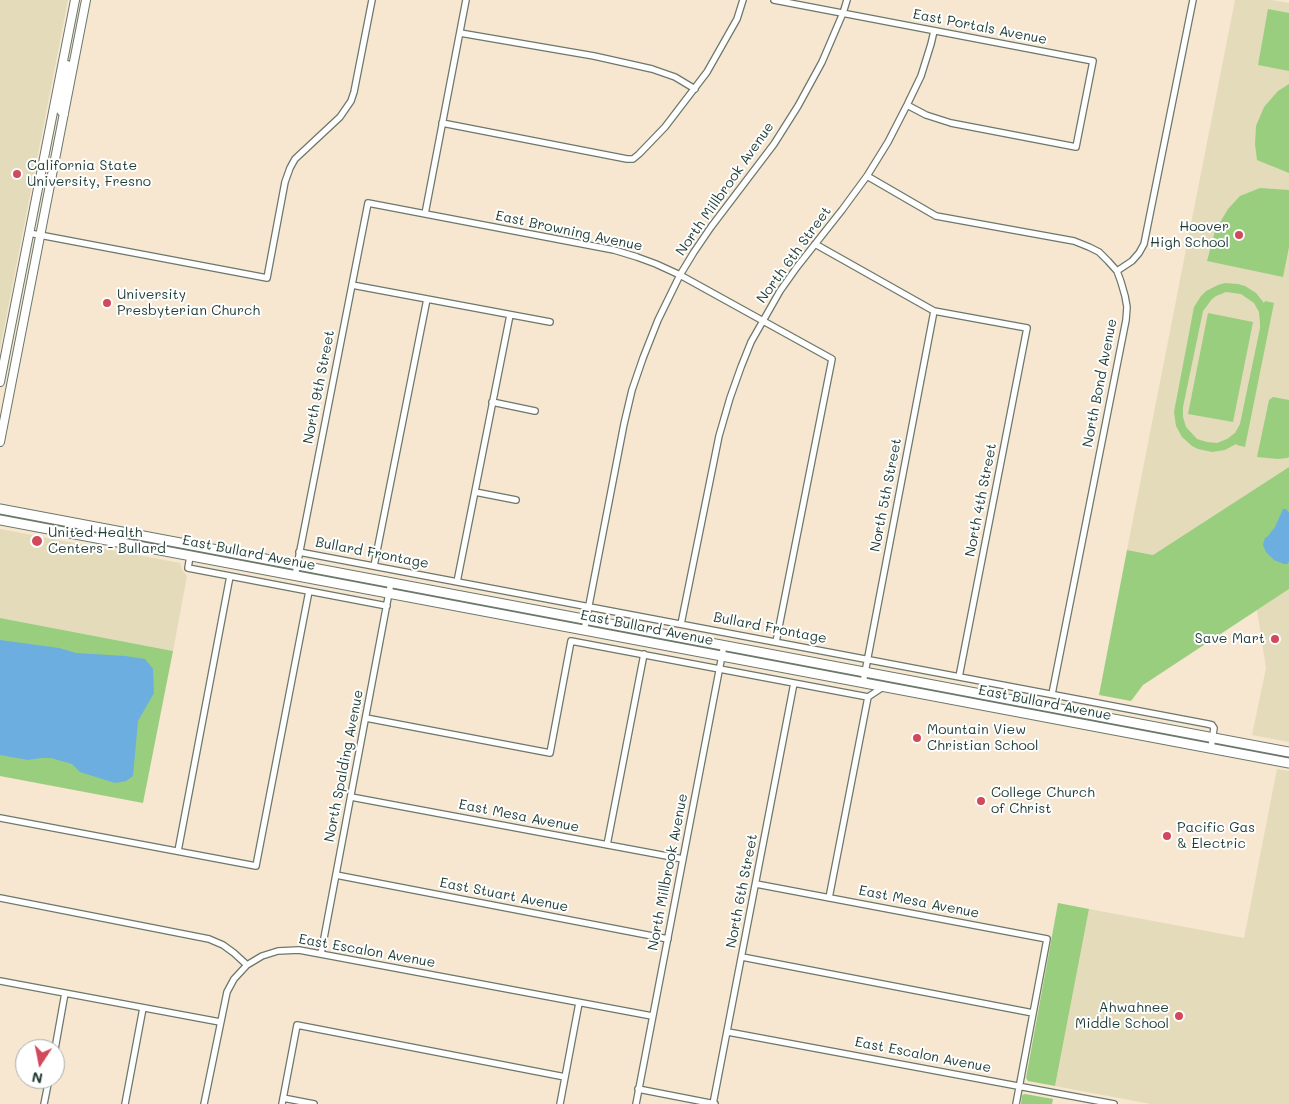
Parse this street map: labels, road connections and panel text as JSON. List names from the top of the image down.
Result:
{
  "streets": {
    "main road": ["East Bullard Avenue"],
    "street": [
      "East Portals Avenue",
      "North Millbrook Avenue",
      "East Browning Avenue",
      "North 6th Street",
      "North Bond Avenue",
      "North 9th Street",
      "North 5th Street",
      "North 4th Street",
      "Bullard Frontage",
      "North Spalding Avenue",
      "East Mesa Avenue",
      "East Stuart Avenue",
      "East Escalon Avenue"
    ]
  },
  "crossings": [
    ["East Portals Avenue", "North Millbrook Avenue"],
    ["East Portals Avenue", "North 6th Street"],
    ["North Millbrook Avenue", "East Browning Avenue"],
    ["North Millbrook Avenue", "East Bullard Avenue"],
    ["North Millbrook Avenue", "Bullard Frontage"],
    ["North Millbrook Avenue", "East Mesa Avenue"],
    ["North Millbrook Avenue", "East Stuart Avenue"],
    ["North Millbrook Avenue", "East Escalon Avenue"],
    ["East Browning Avenue", "North 6th Street"],
    ["East Browning Avenue", "North 9th Street"],
    ["East Browning Avenue", "Bullard Frontage"],
    ["North 6th Street", "Bullard Frontage"],
    ["North 6th Street", "East Mesa Avenue"],
    ["North 6th Street", "East Escalon Avenue"],
    ["North Bond Avenue", "Bullard Frontage"],
    ["North 9th Street", "East Bullard Avenue"],
    ["North 9th Street", "Bullard Frontage"],
    ["North 5th Street", "North 4th Street"],
    ["North 5th Street", "East Bullard Avenue"],
    ["North 5th Street", "Bullard Frontage"],
    ["North 4th Street", "Bullard Frontage"],
    ["East Bullard Avenue", "Bullard Frontage"],
    ["East Bullard Avenue", "North Spalding Avenue"],
    ["North Spalding Avenue", "East Mesa Avenue"],
    ["North Spalding Avenue", "East Stuart Avenue"],
    ["North Spalding Avenue", "East Escalon Avenue"]
  ],
  "places": [
    "California State University, Fresno",
    "Hoover High School",
    "University Presbyterian Church",
    "United Health Centers - Bullard",
    "Save Mart",
    "Mountain View Christian School",
    "College Church of Christ",
    "Pacific Gas & Electric",
    "Ahwahnee Middle School"
  ],
  "north": "bottom"
}
